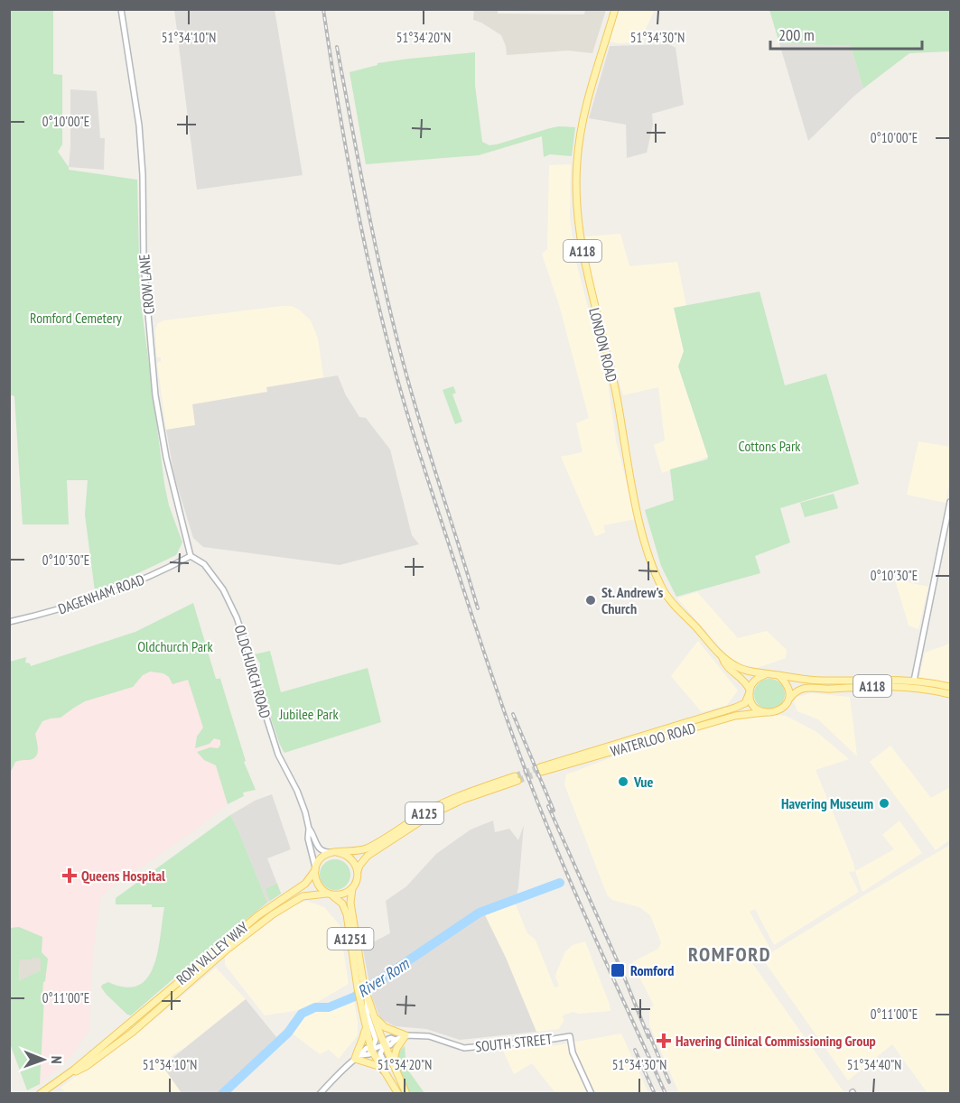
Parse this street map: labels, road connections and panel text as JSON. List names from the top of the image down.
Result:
{
  "streets": {
    "main road": [
      "A118",
      "LONDON ROAD",
      "WATERLOO ROAD",
      "A125",
      "A1251",
      "ROM VALLEY WAY"
    ],
    "street": [
      "CROW LANE",
      "DAGENHAM ROAD",
      "OLDCHURCH ROAD",
      "SOUTH STREET"
    ]
  },
  "crossings": [
    ["A118", "LONDON ROAD"],
    ["A118", "WATERLOO ROAD"],
    ["CROW LANE", "DAGENHAM ROAD"],
    ["CROW LANE", "OLDCHURCH ROAD"],
    ["LONDON ROAD", "WATERLOO ROAD"],
    ["DAGENHAM ROAD", "OLDCHURCH ROAD"],
    ["OLDCHURCH ROAD", "A125"],
    ["OLDCHURCH ROAD", "A1251"],
    ["OLDCHURCH ROAD", "ROM VALLEY WAY"],
    ["A125", "A1251"],
    ["A125", "ROM VALLEY WAY"],
    ["A1251", "ROM VALLEY WAY"],
    ["A1251", "SOUTH STREET"]
  ],
  "districts": ["ROMFORD"],
  "water": ["River Rom"],
  "parks": [
    "Romford Cemetery",
    "Cottons Park",
    "Oldchurch Park",
    "Jubilee Park"
  ],
  "places": {
    "other": ["St. Andrew's Church", "Vue", "Havering Museum"],
    "health": ["Queens Hospital", "Havering Clinical Commissioning Group"],
    "transit": ["Romford"]
  },
  "scale_bar": "200 m",
  "north": "right",
  "coordinates": [
    "51°34'10\"N",
    "51°34'20\"N",
    "51°34'30\"N",
    "0°10'00\"E",
    "0°10'30\"E",
    "0°11'00\"E",
    "51°34'40\"N"
  ]
}
